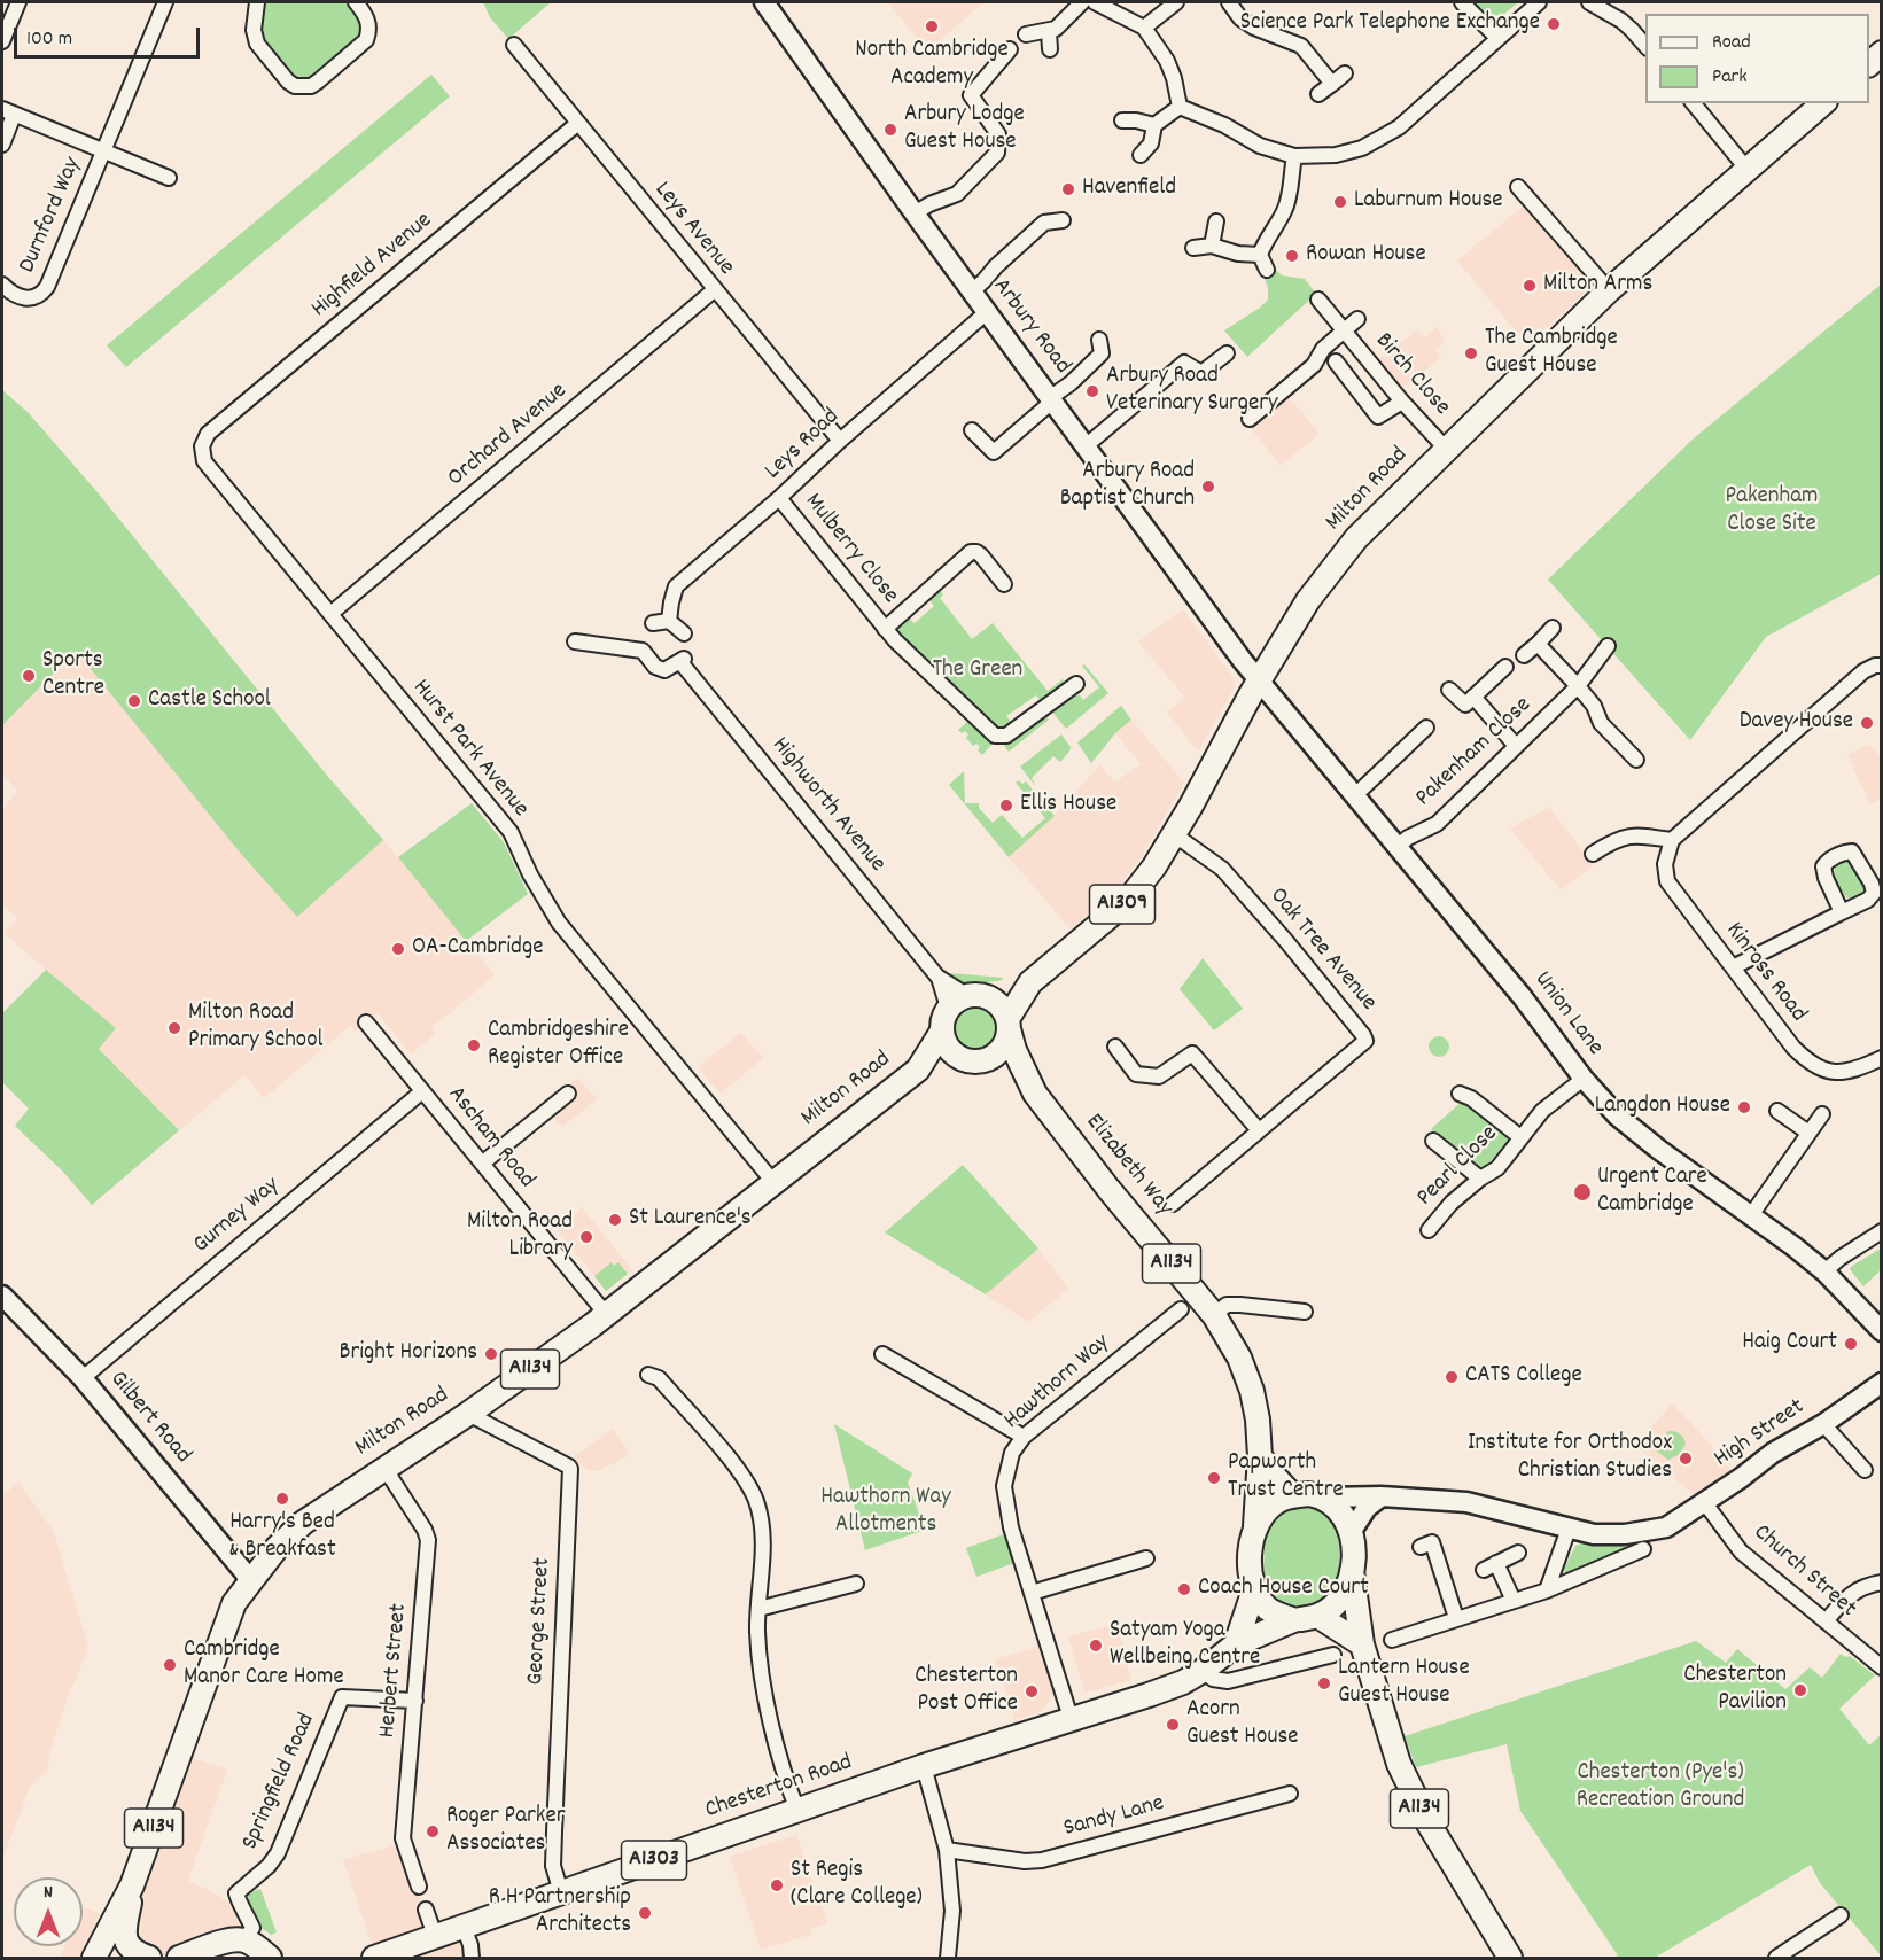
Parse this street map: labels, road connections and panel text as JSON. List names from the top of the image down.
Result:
{
  "streets": {
    "main road": [
      "Milton Road",
      "A1309",
      "Elizabeth Way",
      "A1134",
      "Chesterton Road",
      "A1303"
    ],
    "street": [
      "Durnford Way",
      "Leys Avenue",
      "Highfield Avenue",
      "Arbury Road",
      "Birch Close",
      "Orchard Avenue",
      "Leys Road",
      "Mulberry Close",
      "Hurst Park Avenue",
      "Pakenham Close",
      "Highworth Avenue",
      "Oak Tree Avenue",
      "Kinross Road",
      "Union Lane",
      "Ascham Road",
      "Pearl Close",
      "Gurney Way",
      "Hawthorn Way",
      "Gilbert Road",
      "High Street",
      "Church Street",
      "George Street",
      "Herbert Street",
      "Springfield Road",
      "Sandy Lane"
    ]
  },
  "crossings": [
    ["Leys Avenue", "Highfield Avenue"],
    ["Leys Avenue", "Orchard Avenue"],
    ["Leys Avenue", "Leys Road"],
    ["Highfield Avenue", "Hurst Park Avenue"],
    ["Arbury Road", "Leys Road"],
    ["Arbury Road", "Milton Road"],
    ["Arbury Road", "Union Lane"],
    ["Birch Close", "Milton Road"],
    ["Orchard Avenue", "Hurst Park Avenue"],
    ["Leys Road", "Mulberry Close"],
    ["Milton Road", "Hurst Park Avenue"],
    ["Milton Road", "Highworth Avenue"],
    ["Milton Road", "Oak Tree Avenue"],
    ["Milton Road", "Union Lane"],
    ["Milton Road", "Ascham Road"],
    ["Milton Road", "Elizabeth Way"],
    ["Milton Road", "A1134"],
    ["Milton Road", "Gilbert Road"],
    ["Milton Road", "George Street"],
    ["Milton Road", "Herbert Street"],
    ["Pakenham Close", "Union Lane"],
    ["Highworth Avenue", "Elizabeth Way"],
    ["Highworth Avenue", "A1134"],
    ["Union Lane", "Pearl Close"],
    ["Ascham Road", "Gurney Way"],
    ["Elizabeth Way", "A1134"],
    ["Elizabeth Way", "High Street"],
    ["Elizabeth Way", "Chesterton Road"],
    ["Gurney Way", "Gilbert Road"],
    ["A1134", "High Street"],
    ["A1134", "Chesterton Road"],
    ["Hawthorn Way", "Chesterton Road"],
    ["High Street", "Church Street"],
    ["High Street", "Chesterton Road"],
    ["George Street", "Chesterton Road"],
    ["Herbert Street", "Springfield Road"]
  ],
  "parks": [
    "Pakenham Close Site",
    "The Green",
    "Hawthorn Way Allotments",
    "Chesterton (Pye's) Recreation Ground"
  ],
  "places": [
    "Science Park Telephone Exchange",
    "North Cambridge Academy",
    "Arbury Lodge Guest House",
    "Havenfield",
    "Laburnum House",
    "Rowan House",
    "Milton Arms",
    "The Cambridge Guest House",
    "Arbury Road Veterinary Surgery",
    "Arbury Road Baptist Church",
    "Sports Centre",
    "Castle School",
    "Davey House",
    "Ellis House",
    "OA-Cambridge",
    "Milton Road Primary School",
    "Cambridgeshire Register Office",
    "Langdon House",
    "Urgent Care Cambridge",
    "St Laurence's",
    "Milton Road Library",
    "Haig Court",
    "Bright Horizons",
    "CATS College",
    "Institute for Orthodox Christian Studies",
    "Papworth Trust Centre",
    "Harry's Bed & Breakfast",
    "Coach House Court",
    "Satyam Yoga Wellbeing Centre",
    "Cambridge Manor Care Home",
    "Lantern House Guest House",
    "Chesterton Pavilion",
    "Chesterton Post Office",
    "Acorn Guest House",
    "Roger Parker Associates",
    "St Regis (Clare College)",
    "R H Partnership Architects"
  ],
  "legend": ["Road", "Park"],
  "scale_bar": "100 m",
  "north": "top"
}
